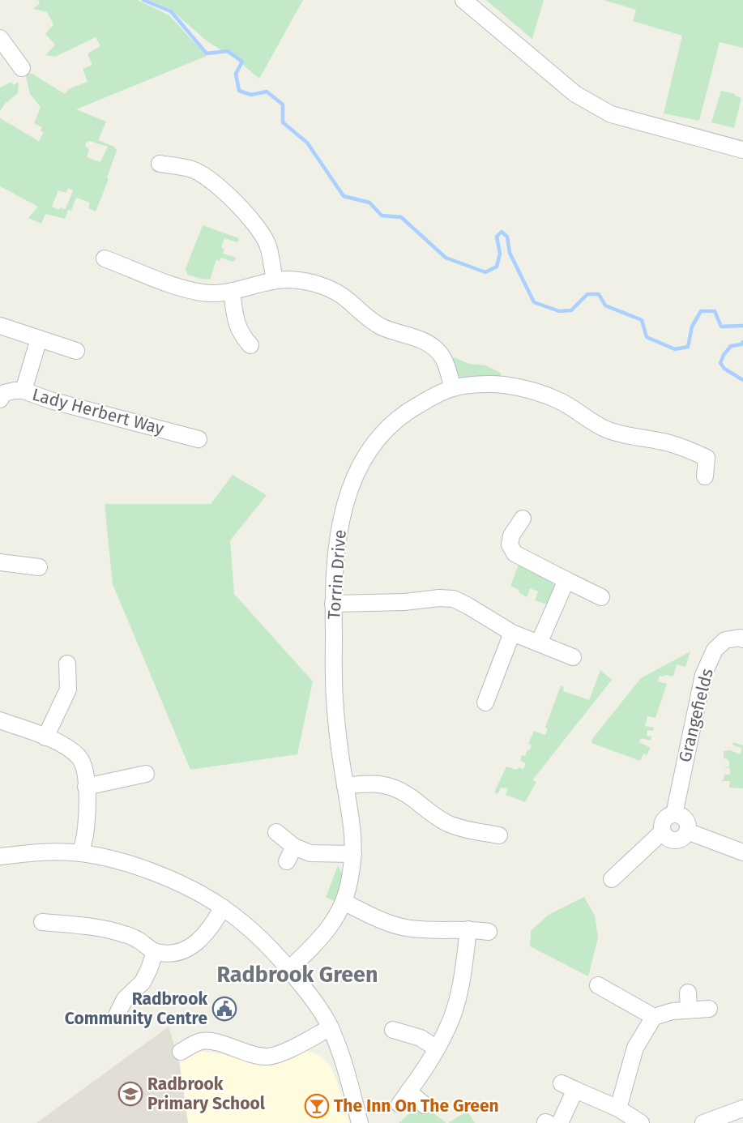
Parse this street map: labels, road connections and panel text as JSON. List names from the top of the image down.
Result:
{
  "streets": {
    "street": ["Lady Herbert Way", "Torrin Drive", "Grangefields"]
  },
  "districts": ["Radbrook Green"],
  "places": {
    "public building": ["Radbrook Community Centre"],
    "school or university": ["Radbrook Primary School"],
    "bar": ["The Inn On The Green"]
  }
}
